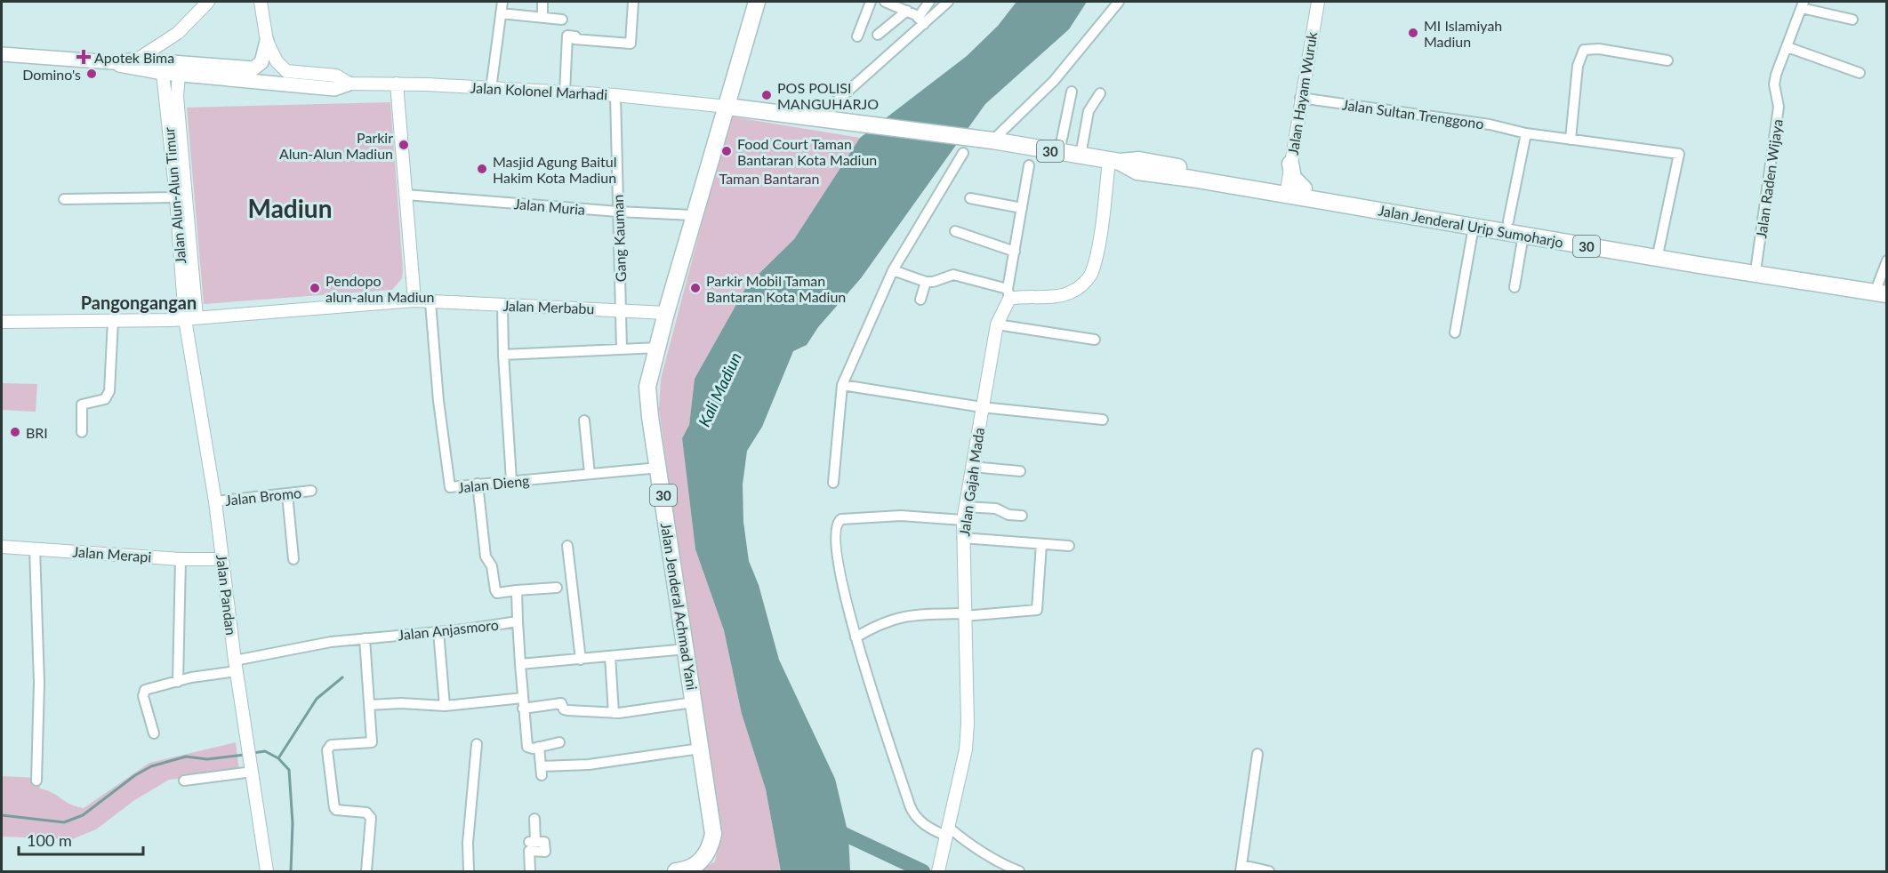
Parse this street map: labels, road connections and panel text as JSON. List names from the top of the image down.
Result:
{
  "streets": {
    "highway": ["30", "Jalan Jenderal Urip Sumoharjo", "Jalan Jenderal Achmad Yani"],
    "main road": ["Jalan Kolonel Marhadi"],
    "street": [
      "Jalan Hayam Wuruk",
      "Jalan Sultan Trenggono",
      "Jalan Raden Wijaya",
      "Jalan Alun-Alun Timur",
      "Jalan Muria",
      "Gang Kauman",
      "Jalan Merbabu",
      "Jalan Gajah Mada",
      "Jalan Dieng",
      "Jalan Bromo",
      "Jalan Merapi",
      "Jalan Pandan",
      "Jalan Anjasmoro"
    ]
  },
  "crossings": [
    ["Jalan Kolonel Marhadi", "Jalan Alun-Alun Timur"],
    ["Jalan Kolonel Marhadi", "Jalan Jenderal Urip Sumoharjo"],
    ["Jalan Kolonel Marhadi", "Gang Kauman"],
    ["Jalan Kolonel Marhadi", "Jalan Jenderal Achmad Yani"],
    ["Jalan Hayam Wuruk", "Jalan Sultan Trenggono"],
    ["Jalan Sultan Trenggono", "Jalan Jenderal Urip Sumoharjo"],
    ["Jalan Raden Wijaya", "Jalan Jenderal Urip Sumoharjo"],
    ["Jalan Alun-Alun Timur", "Jalan Merbabu"],
    ["Jalan Alun-Alun Timur", "Jalan Pandan"],
    ["Jalan Muria", "Gang Kauman"],
    ["Jalan Muria", "Jalan Jenderal Achmad Yani"],
    ["Jalan Jenderal Urip Sumoharjo", "Jalan Jenderal Achmad Yani"],
    ["Gang Kauman", "Jalan Merbabu"],
    ["Jalan Merbabu", "Jalan Dieng"],
    ["Jalan Merbabu", "Jalan Pandan"],
    ["Jalan Merbabu", "Jalan Jenderal Achmad Yani"],
    ["Jalan Dieng", "Jalan Jenderal Achmad Yani"],
    ["Jalan Bromo", "Jalan Pandan"],
    ["Jalan Merapi", "Jalan Pandan"],
    ["Jalan Pandan", "Jalan Anjasmoro"]
  ],
  "districts": ["Madiun", "Pangongangan"],
  "water": ["Kali Madiun"],
  "parks": ["Taman Bantaran"],
  "places": {
    "other": [
      "MI Islamiyah Madiun",
      "Domino's",
      "POS POLISI MANGUHARJO",
      "Parkir Alun-Alun Madiun",
      "Food Court Taman Bantaran Kota Madiun",
      "Masjid Agung Baitul Hakim Kota Madiun",
      "Pendopo alun-alun Madiun",
      "Parkir Mobil Taman Bantaran Kota Madiun",
      "BRI"
    ],
    "health": ["Apotek Bima"]
  },
  "scale_bar": "100 m"
}
